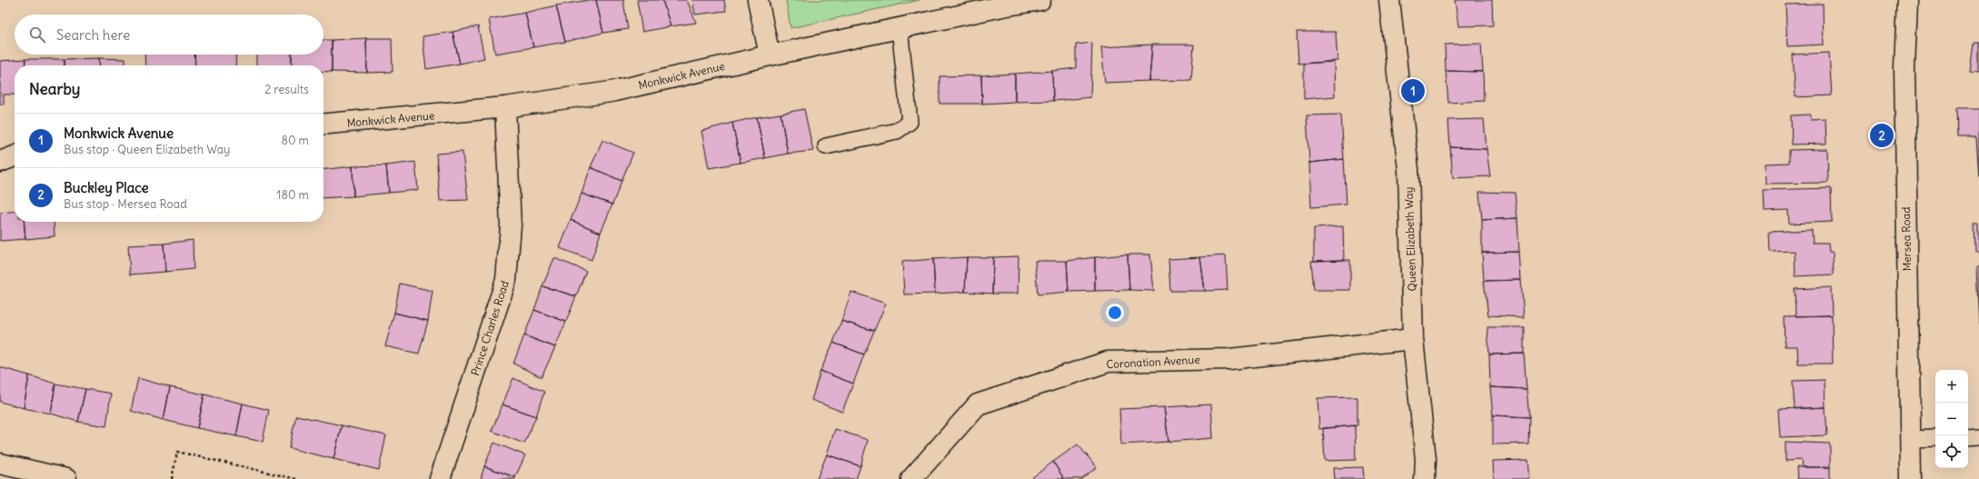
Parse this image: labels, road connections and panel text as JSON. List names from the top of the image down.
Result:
{
  "streets": {
    "street": [
      "Monkwick Avenue",
      "Queen Elizabeth Way",
      "Mersea Road",
      "Prince Charles Road",
      "Coronation Avenue"
    ]
  },
  "crossings": [
    ["Monkwick Avenue", "Prince Charles Road"],
    ["Queen Elizabeth Way", "Coronation Avenue"]
  ],
  "page": {
    "search": "Search here",
    "heading": ["Nearby", "2 results"],
    "pins": ["1", "2"],
    "list": [
      {
        "mark": "1",
        "name": "Monkwick Avenue",
        "note": "Bus stop · Queen Elizabeth Way",
        "value": "80 m"
      },
      {
        "mark": "2",
        "name": "Buckley Place",
        "note": "Bus stop · Mersea Road",
        "value": "180 m"
      }
    ],
    "map_buttons": ["+", "−"]
  }
}
